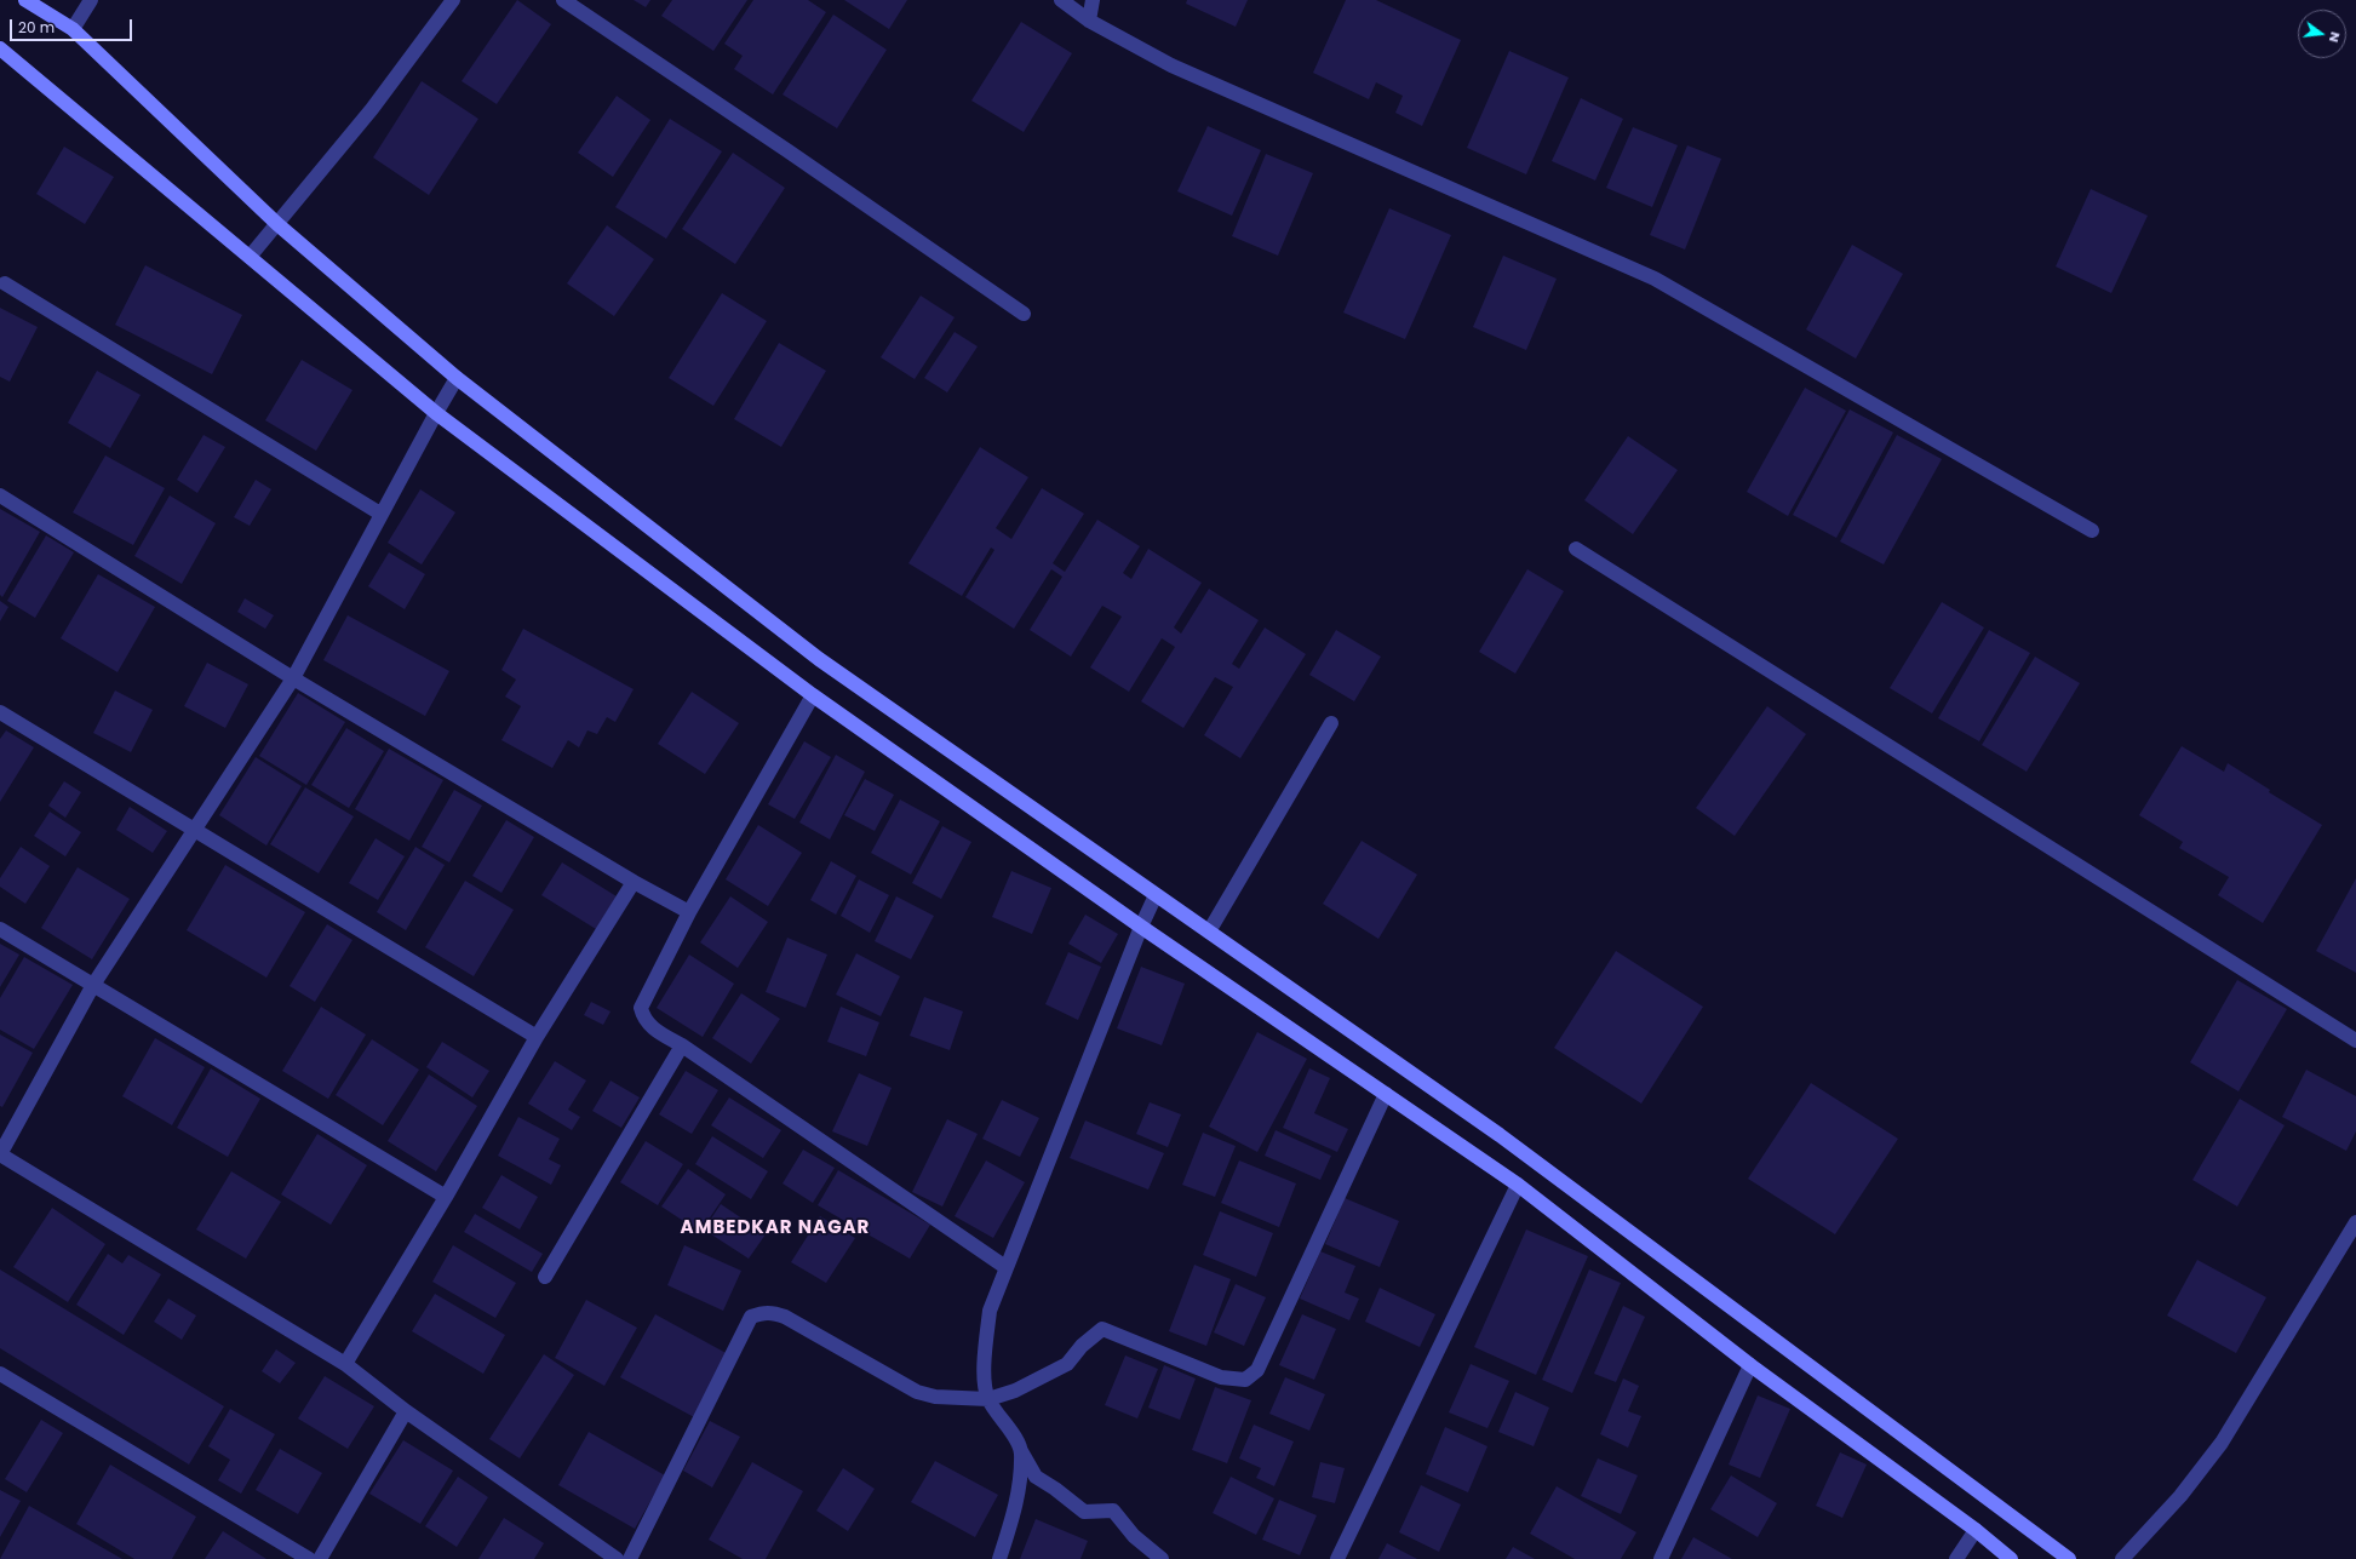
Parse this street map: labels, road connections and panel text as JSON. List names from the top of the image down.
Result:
{
  "districts": ["AMBEDKAR NAGAR"],
  "scale_bar": "20 m",
  "north": "right"
}
